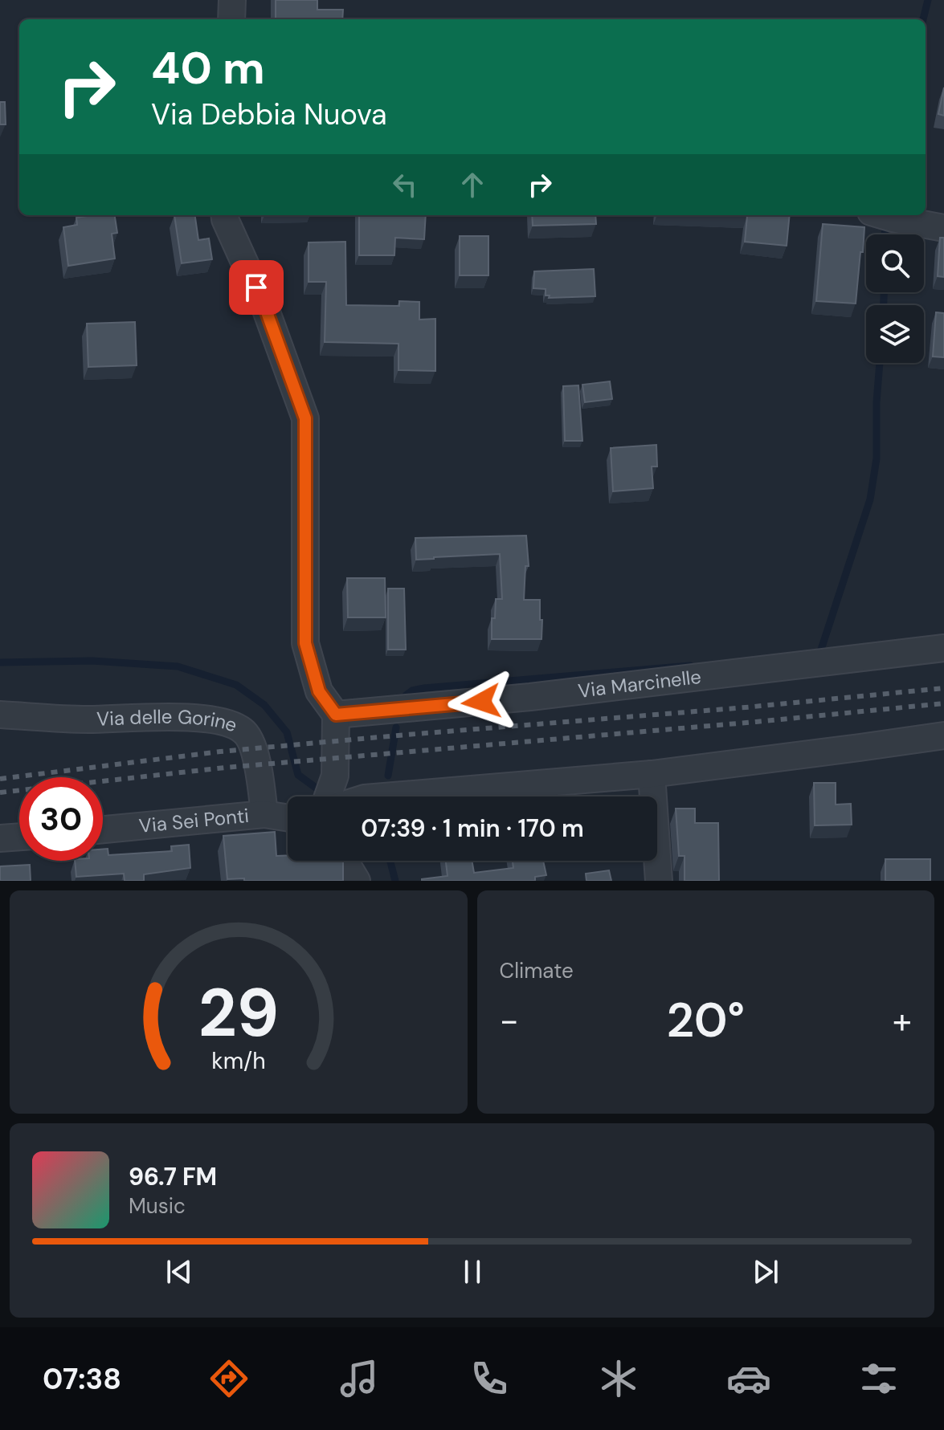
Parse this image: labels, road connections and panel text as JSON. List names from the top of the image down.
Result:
{
  "streets": {
    "street": ["Via Marcinelle", "Via delle Gorine", "Via Sei Ponti"]
  },
  "crossings": [
    ["Via delle Gorine", "Via Sei Ponti"]
  ],
  "page": {
    "turn": ["40 m", "Via Debbia Nuova"],
    "limit": "30",
    "trip": "07:39 · 1 min · 170 m",
    "tile": "Climate",
    "heat": ["−", "20°", "+"],
    "song": ["96.7 FM", "Music"],
    "tabs": "07:38",
    "gauge": ["29", "km/h"]
  }
}
